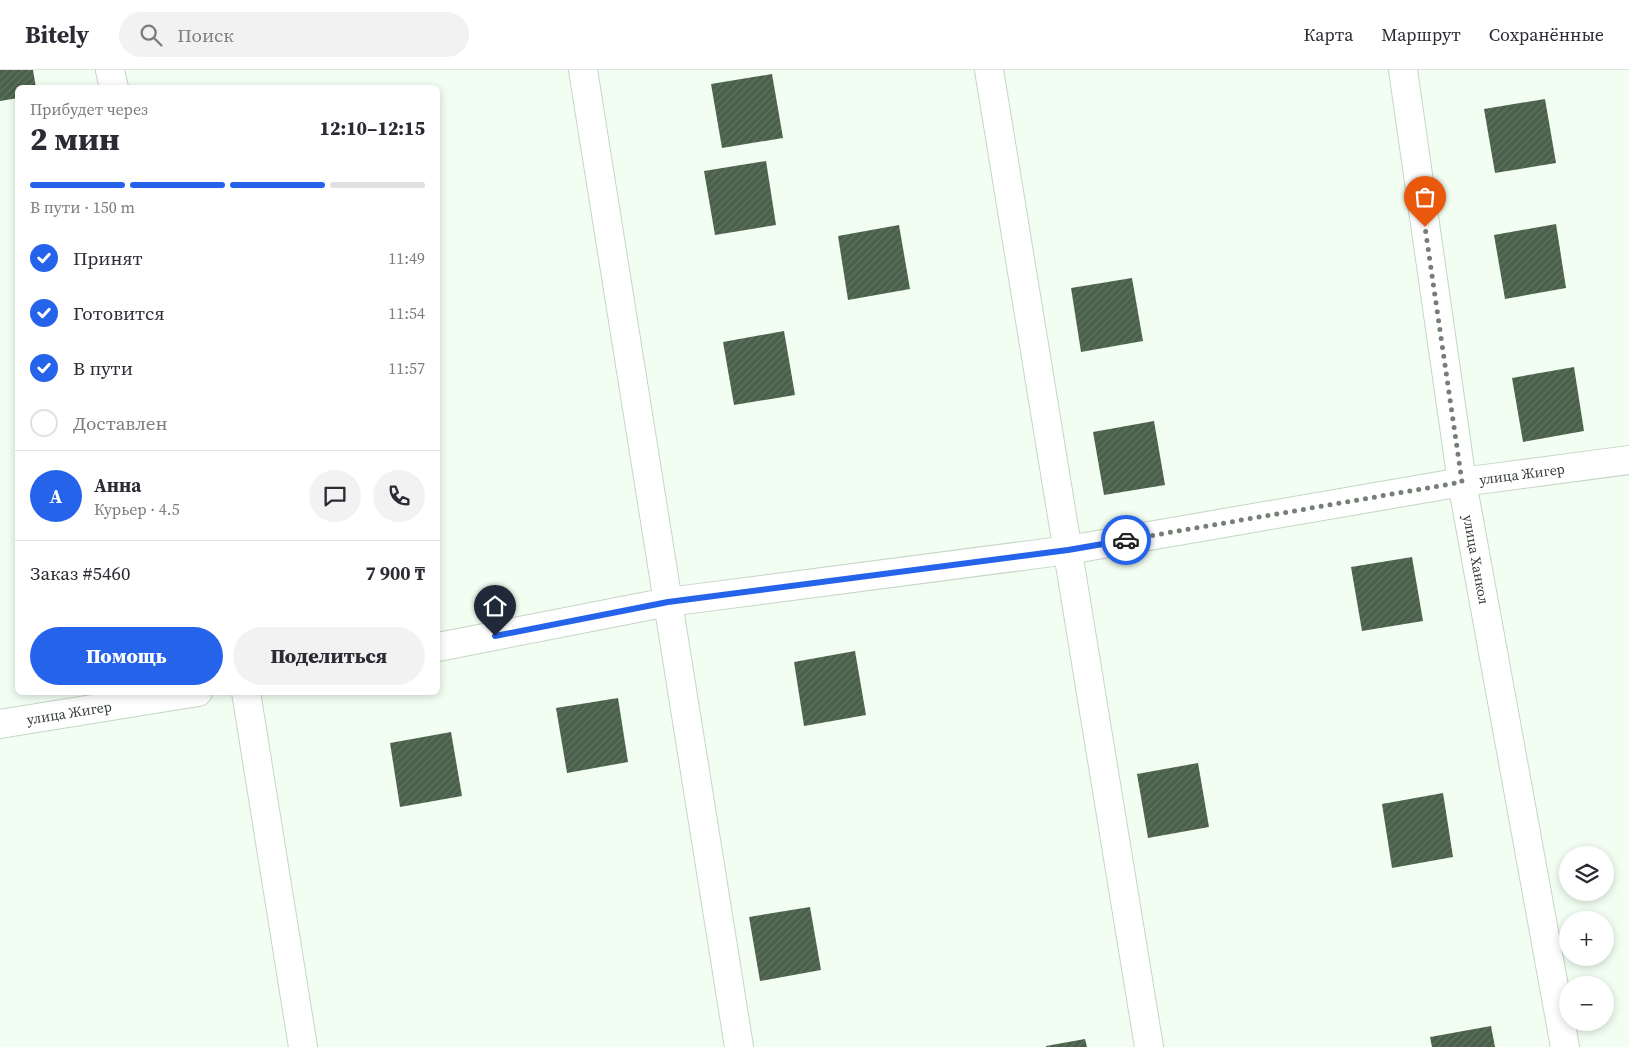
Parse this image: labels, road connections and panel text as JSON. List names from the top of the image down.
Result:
{
  "streets": {
    "street": ["улица Жигер", "улица Ханкол"]
  },
  "crossings": [
    ["улица Жигер", "улица Ханкол"]
  ],
  "page": {
    "header": "Bitely",
    "search": "Поиск",
    "nav": ["Карта", "Маршрут", "Сохранённые"],
    "heading": ["2 мин", "Прибудет через", "12:10–12:15"],
    "panel": [
      "Анна",
      "Курьер · 4.5",
      "Заказ #5460",
      "7 900 ₸"
    ],
    "bar": "В пути · 150 m",
    "list": [
      ["Принят", "11:49"],
      ["Готовится", "11:54"],
      ["В пути", "11:57"],
      "Доставлен"
    ],
    "round": "А",
    "buttons": ["Помощь", "Поделиться"],
    "map_buttons": ["+", "−"]
  }
}
